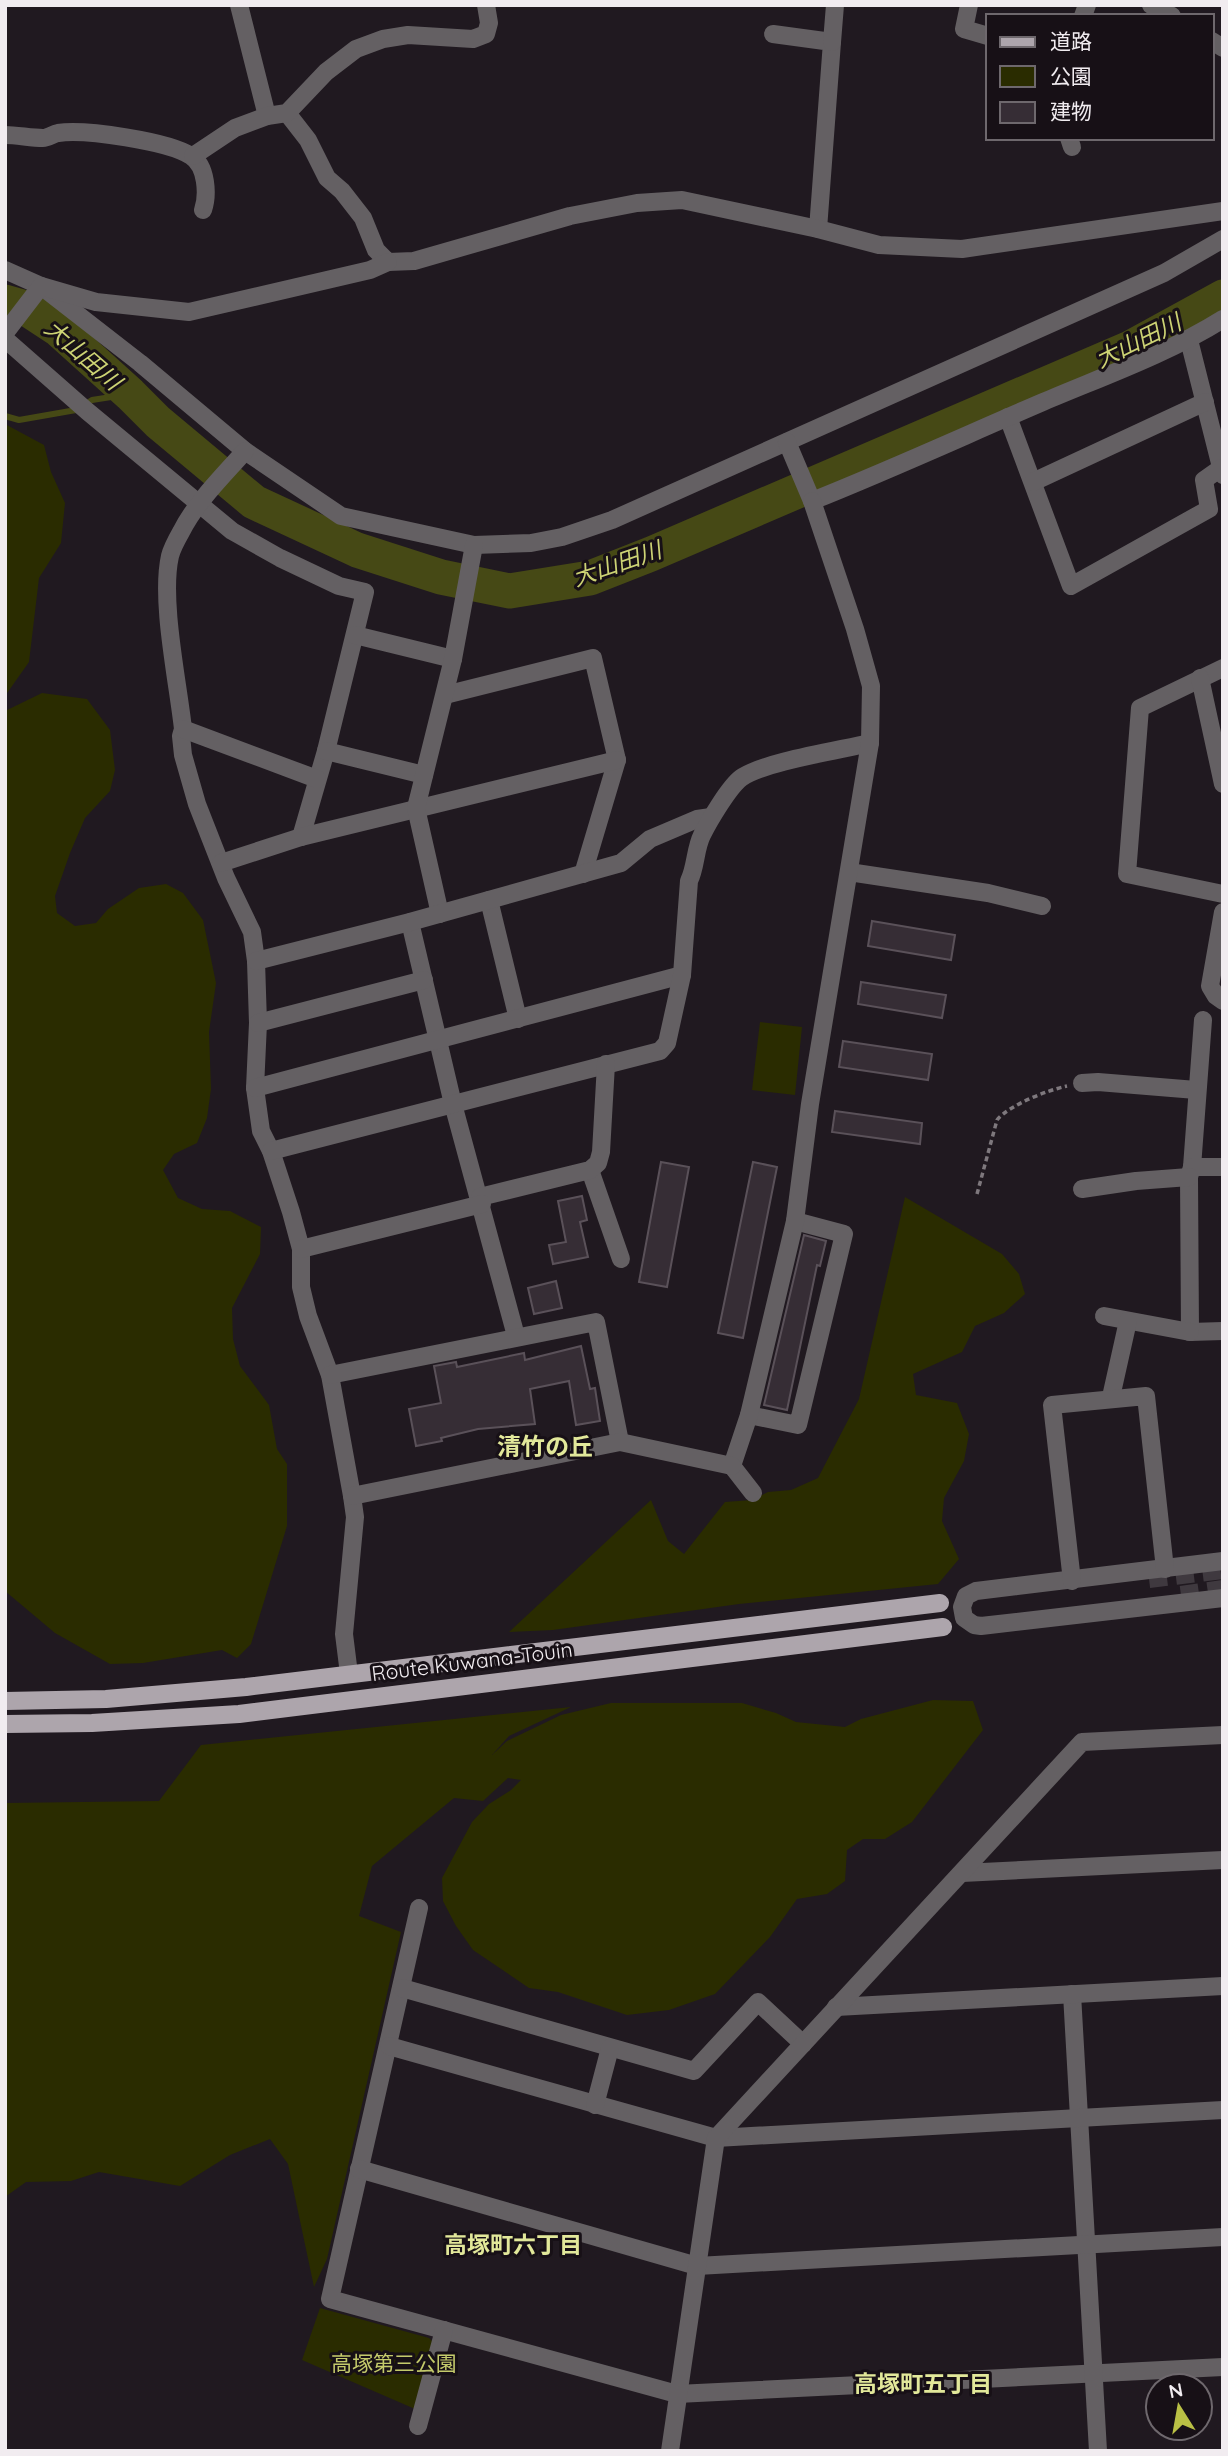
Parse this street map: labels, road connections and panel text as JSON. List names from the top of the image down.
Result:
{
  "streets": {
    "main road": ["Route Kuwana-Touin"]
  },
  "districts": ["清竹の丘", "高塚町六丁目", "高塚町五丁目"],
  "water": ["大山田川"],
  "parks": ["高塚第三公園"],
  "legend": ["道路", "公園", "建物"],
  "north": "top"
}
